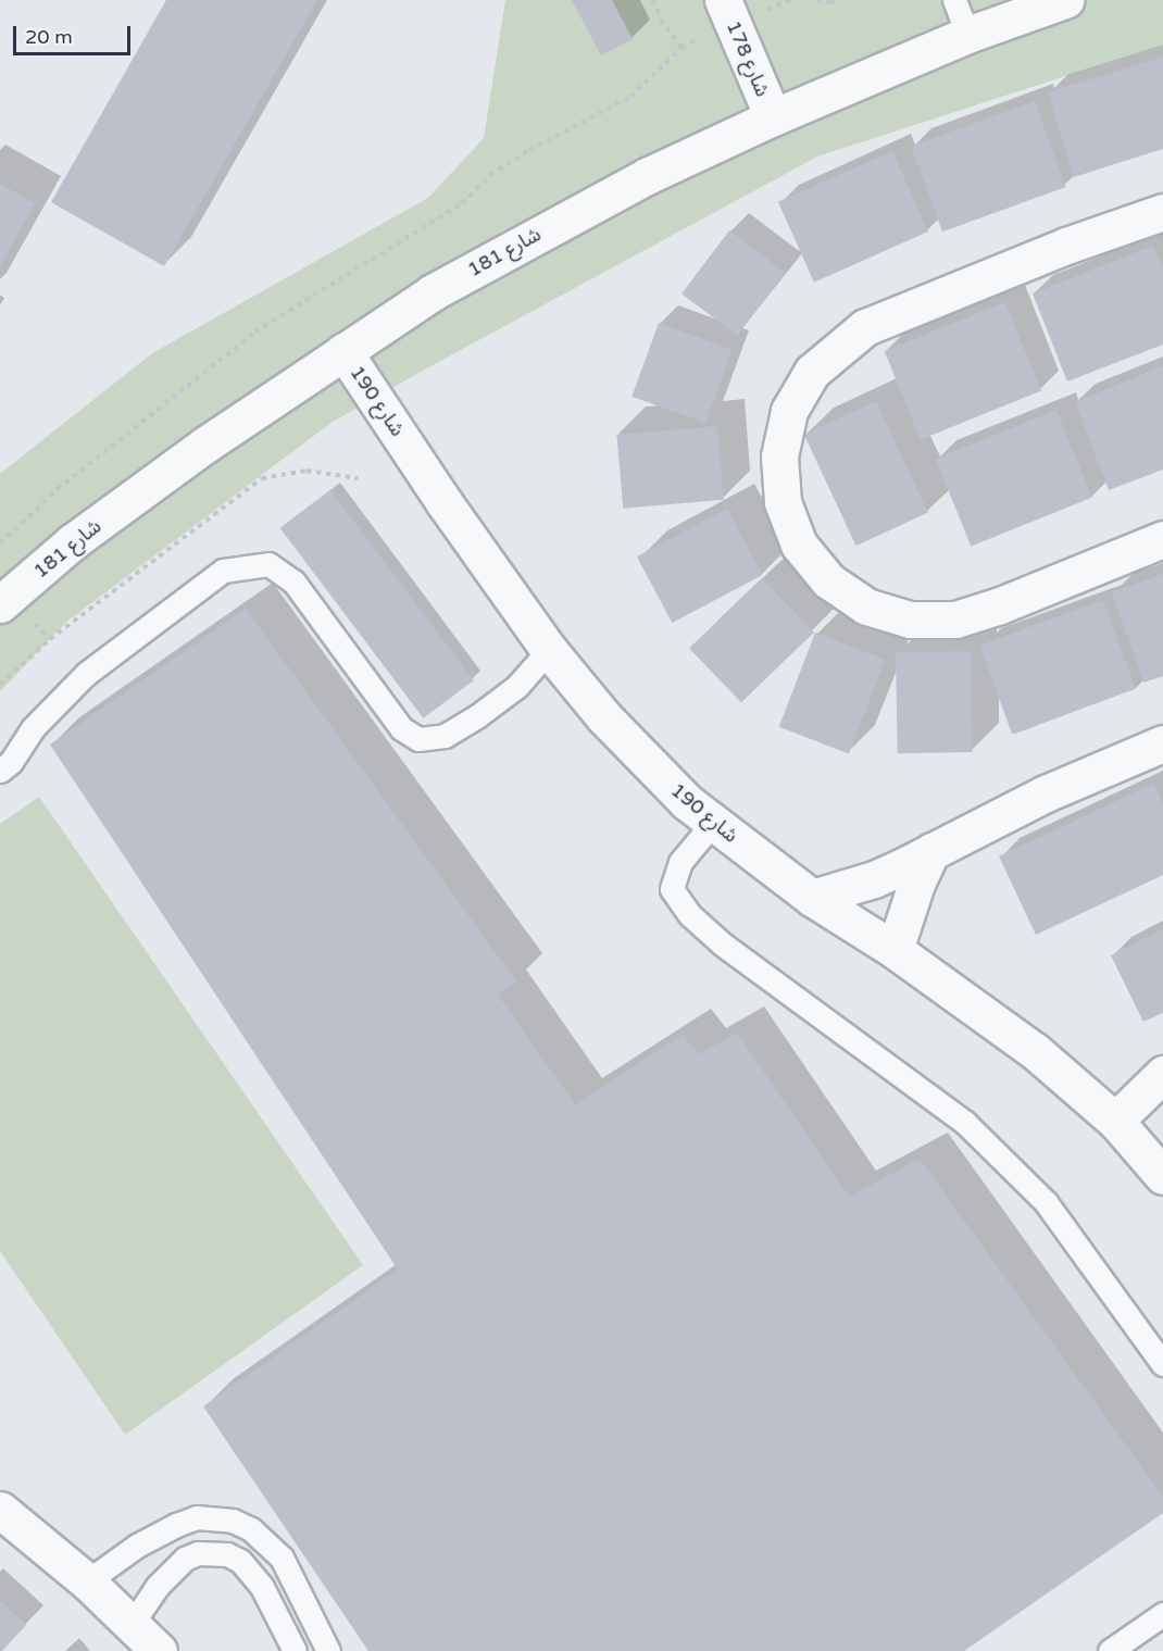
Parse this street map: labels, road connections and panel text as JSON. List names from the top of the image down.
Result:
{
  "streets": {
    "street": ["شارع 178", "شارع 181", "شارع 190"]
  },
  "crossings": [
    ["شارع 178", "شارع 181"],
    ["شارع 181", "شارع 190"]
  ],
  "scale_bar": "20 m"
}
